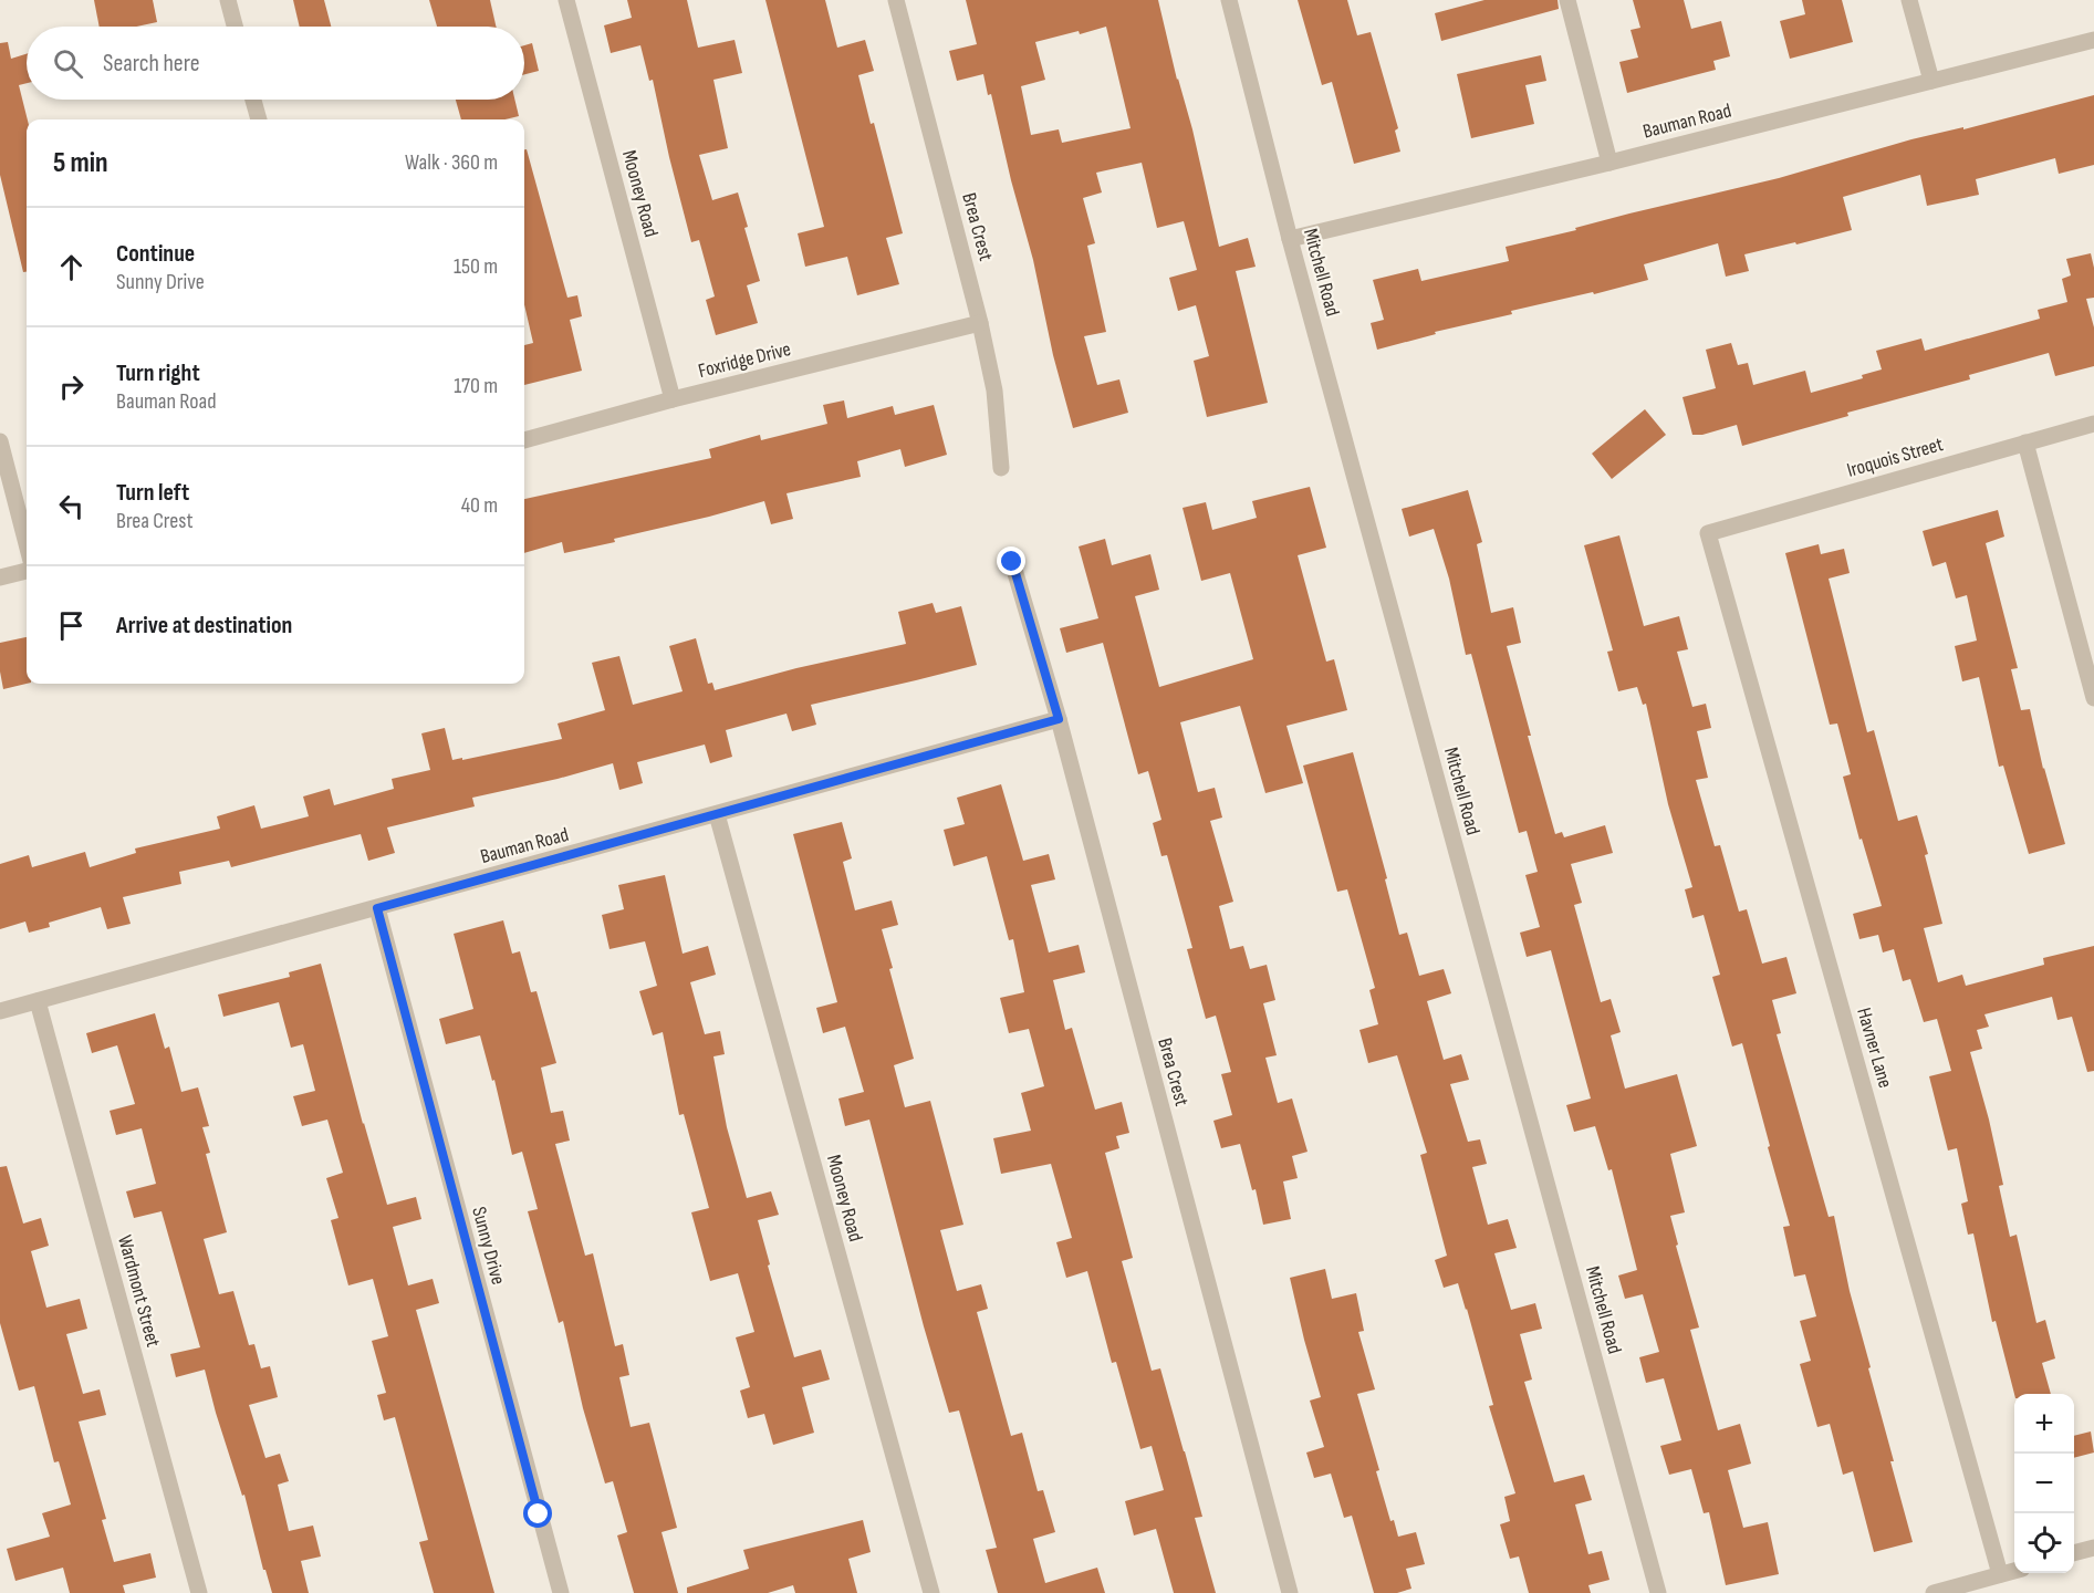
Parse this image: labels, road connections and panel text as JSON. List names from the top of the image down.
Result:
{
  "streets": {
    "street": [
      "Bauman Road",
      "Mooney Road",
      "Brea Crest",
      "Mitchell Road",
      "Foxridge Drive",
      "Iroquois Street",
      "Havner Lane",
      "Sunny Drive",
      "Wardmont Street"
    ]
  },
  "crossings": [
    ["Bauman Road", "Mooney Road"],
    ["Bauman Road", "Brea Crest"],
    ["Bauman Road", "Mitchell Road"],
    ["Bauman Road", "Sunny Drive"],
    ["Bauman Road", "Wardmont Street"],
    ["Mooney Road", "Foxridge Drive"],
    ["Brea Crest", "Foxridge Drive"],
    ["Iroquois Street", "Havner Lane"]
  ],
  "page": {
    "search": "Search here",
    "heading": ["5 min", "Walk · 360 m"],
    "list": [
      ["Continue", "Sunny Drive", "150 m"],
      ["Turn right", "Bauman Road", "170 m"],
      ["Turn left", "Brea Crest", "40 m"],
      "Arrive at destination"
    ],
    "map_buttons": ["+", "−"]
  }
}
